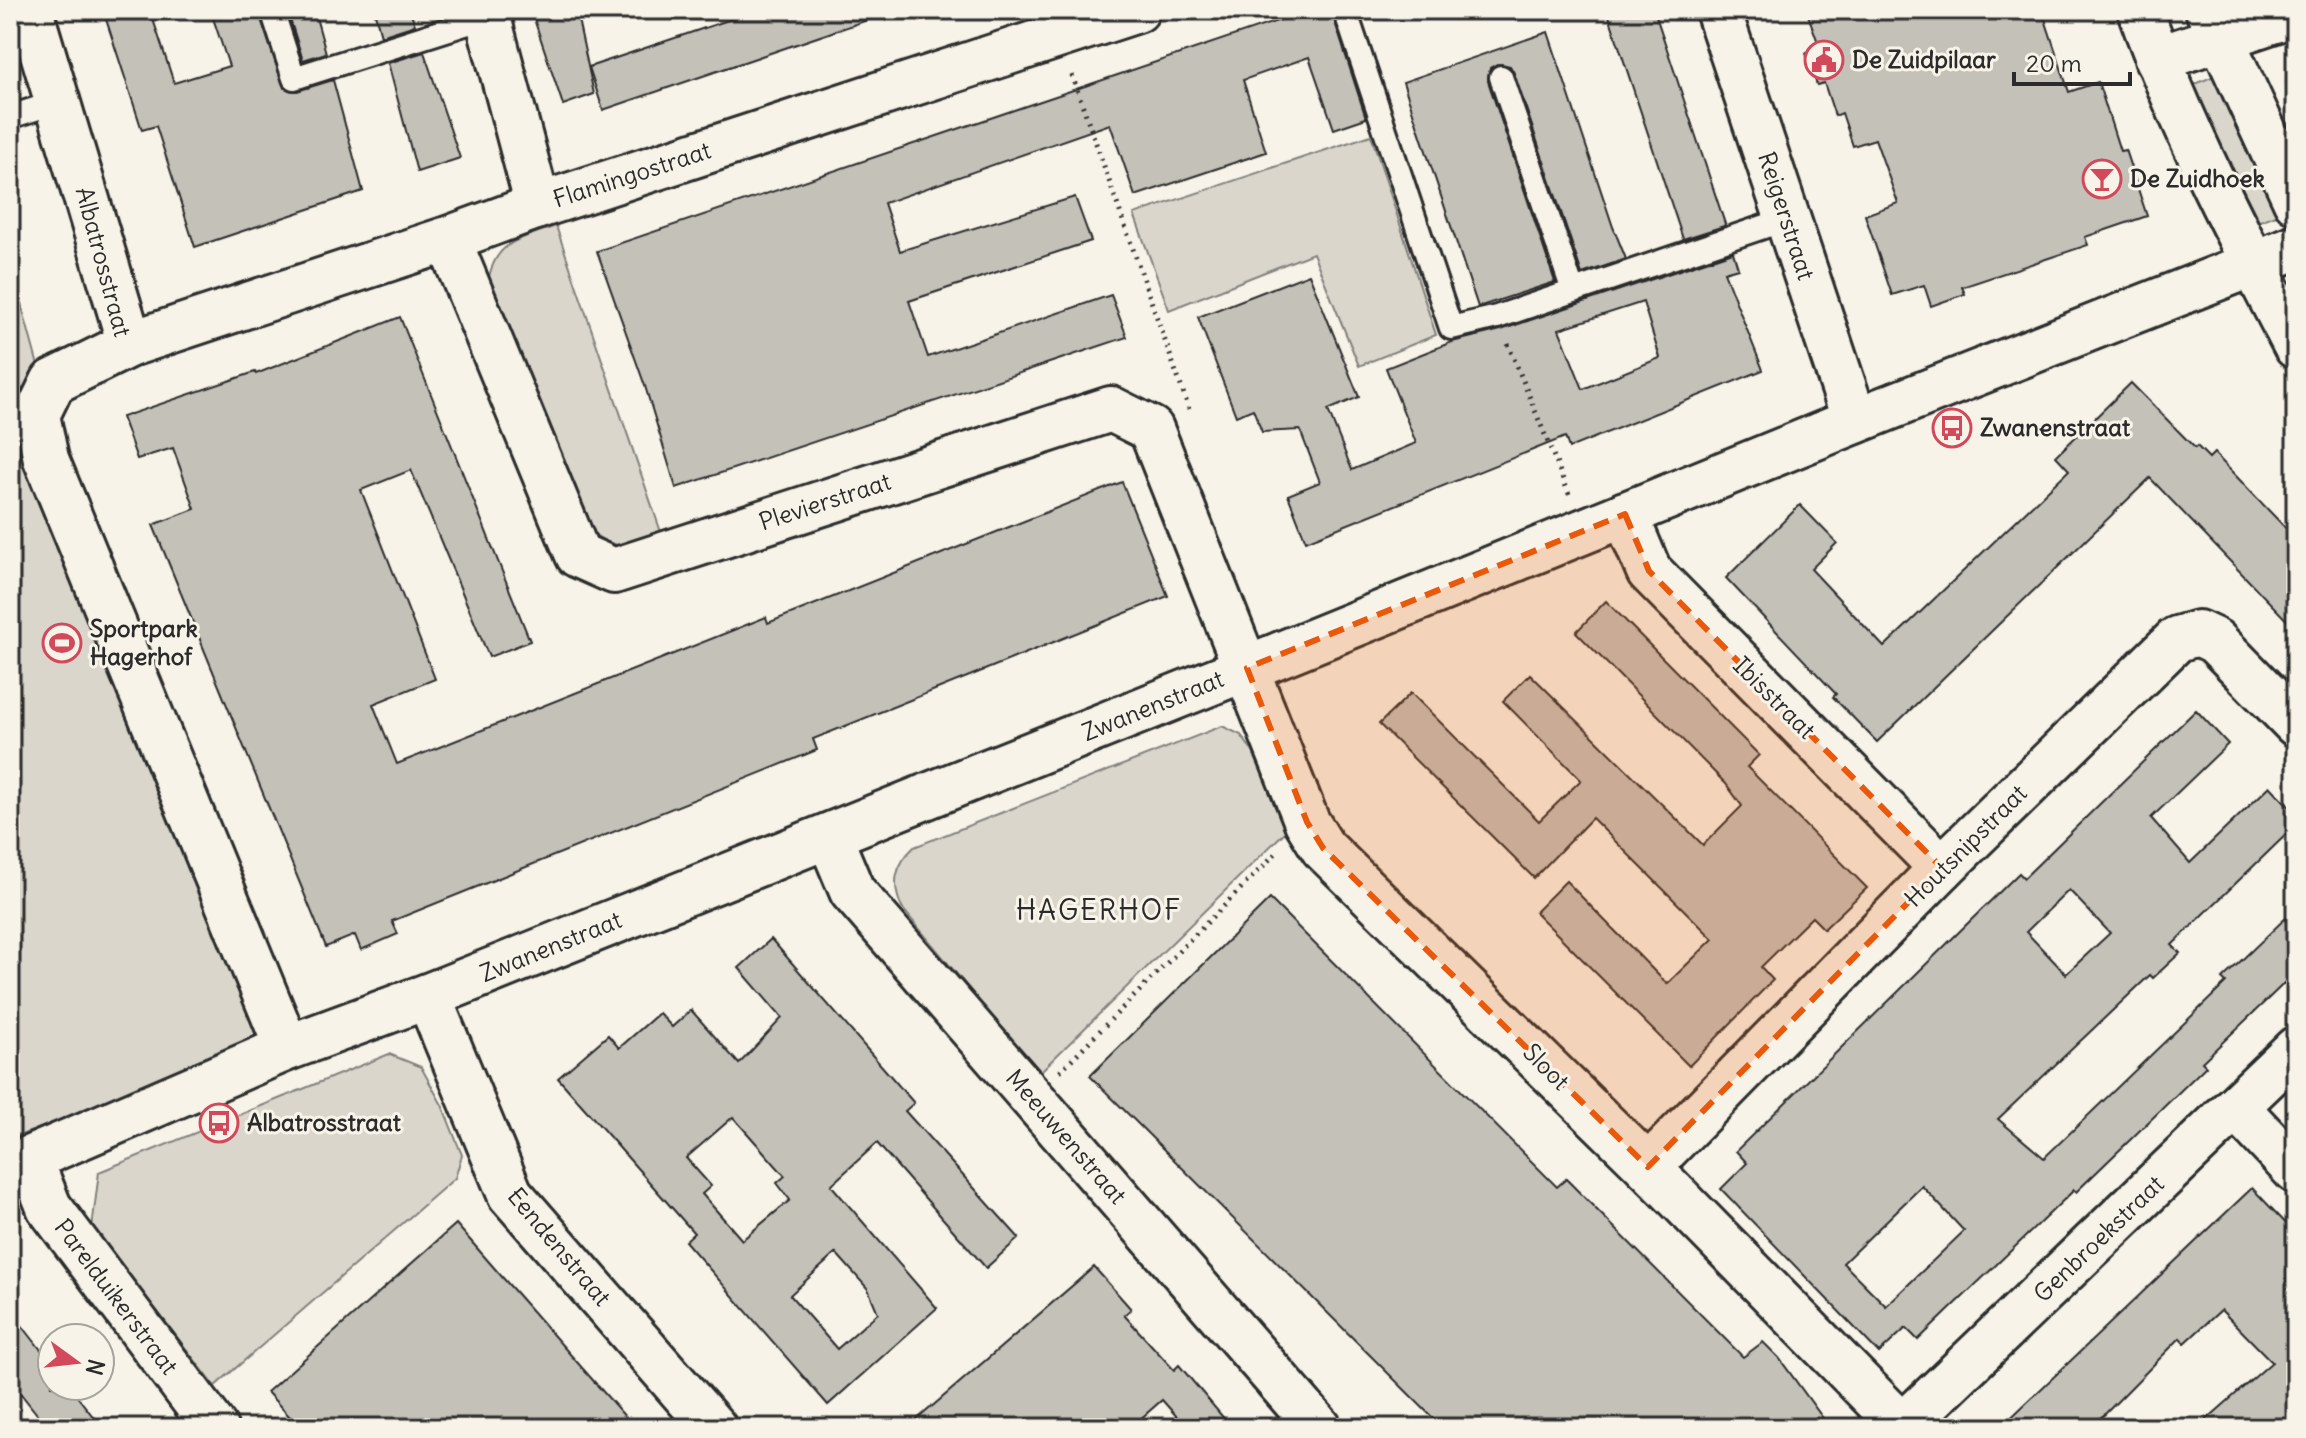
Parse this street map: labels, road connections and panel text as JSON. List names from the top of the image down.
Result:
{
  "streets": {
    "street": [
      "Flamingostraat",
      "Reigerstraat",
      "Albatrosstraat",
      "Plevierstraat",
      "Ibisstraat",
      "Zwanenstraat",
      "Houtsnipstraat",
      "Sloot",
      "Meeuwenstraat",
      "Genbroekstraat",
      "Eendenstraat",
      "Parelduikerstraat"
    ]
  },
  "crossings": [
    ["Flamingostraat", "Albatrosstraat"],
    ["Flamingostraat", "Plevierstraat"],
    ["Reigerstraat", "Zwanenstraat"],
    ["Albatrosstraat", "Zwanenstraat"],
    ["Plevierstraat", "Zwanenstraat"],
    ["Plevierstraat", "Sloot"],
    ["Ibisstraat", "Zwanenstraat"],
    ["Ibisstraat", "Houtsnipstraat"],
    ["Zwanenstraat", "Sloot"],
    ["Zwanenstraat", "Meeuwenstraat"],
    ["Zwanenstraat", "Eendenstraat"],
    ["Zwanenstraat", "Parelduikerstraat"],
    ["Houtsnipstraat", "Sloot"],
    ["Sloot", "Genbroekstraat"]
  ],
  "districts": ["HAGERHOF"],
  "places": {
    "public building": ["De Zuidpilaar"],
    "bar": ["De Zuidhoek"],
    "bus stop": ["Zwanenstraat", "Albatrosstraat"],
    "sports": ["Sportpark Hagerhof"]
  },
  "scale_bar": "20 m",
  "north": "right"
}
